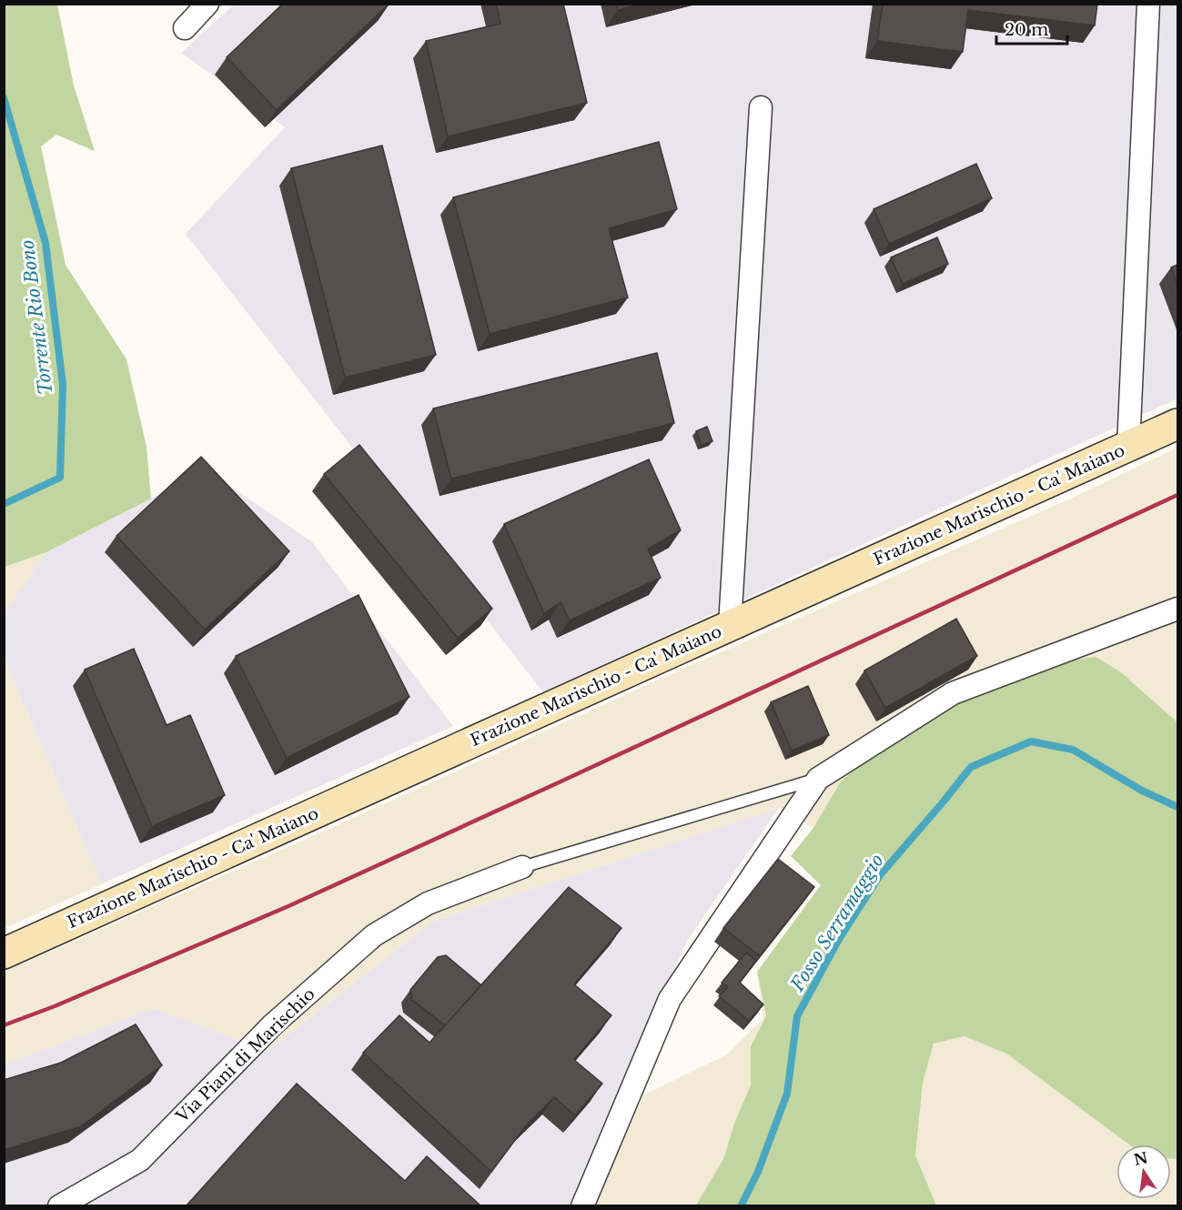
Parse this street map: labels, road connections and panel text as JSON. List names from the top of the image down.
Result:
{
  "streets": {
    "main road": ["Frazione Marischio - Ca' Maiano"],
    "street": ["Via Piani di Marischio"]
  },
  "water": ["Torrente Rio Bono", "Fosso Serramaggio"],
  "scale_bar": "20 m",
  "north": "top"
}
